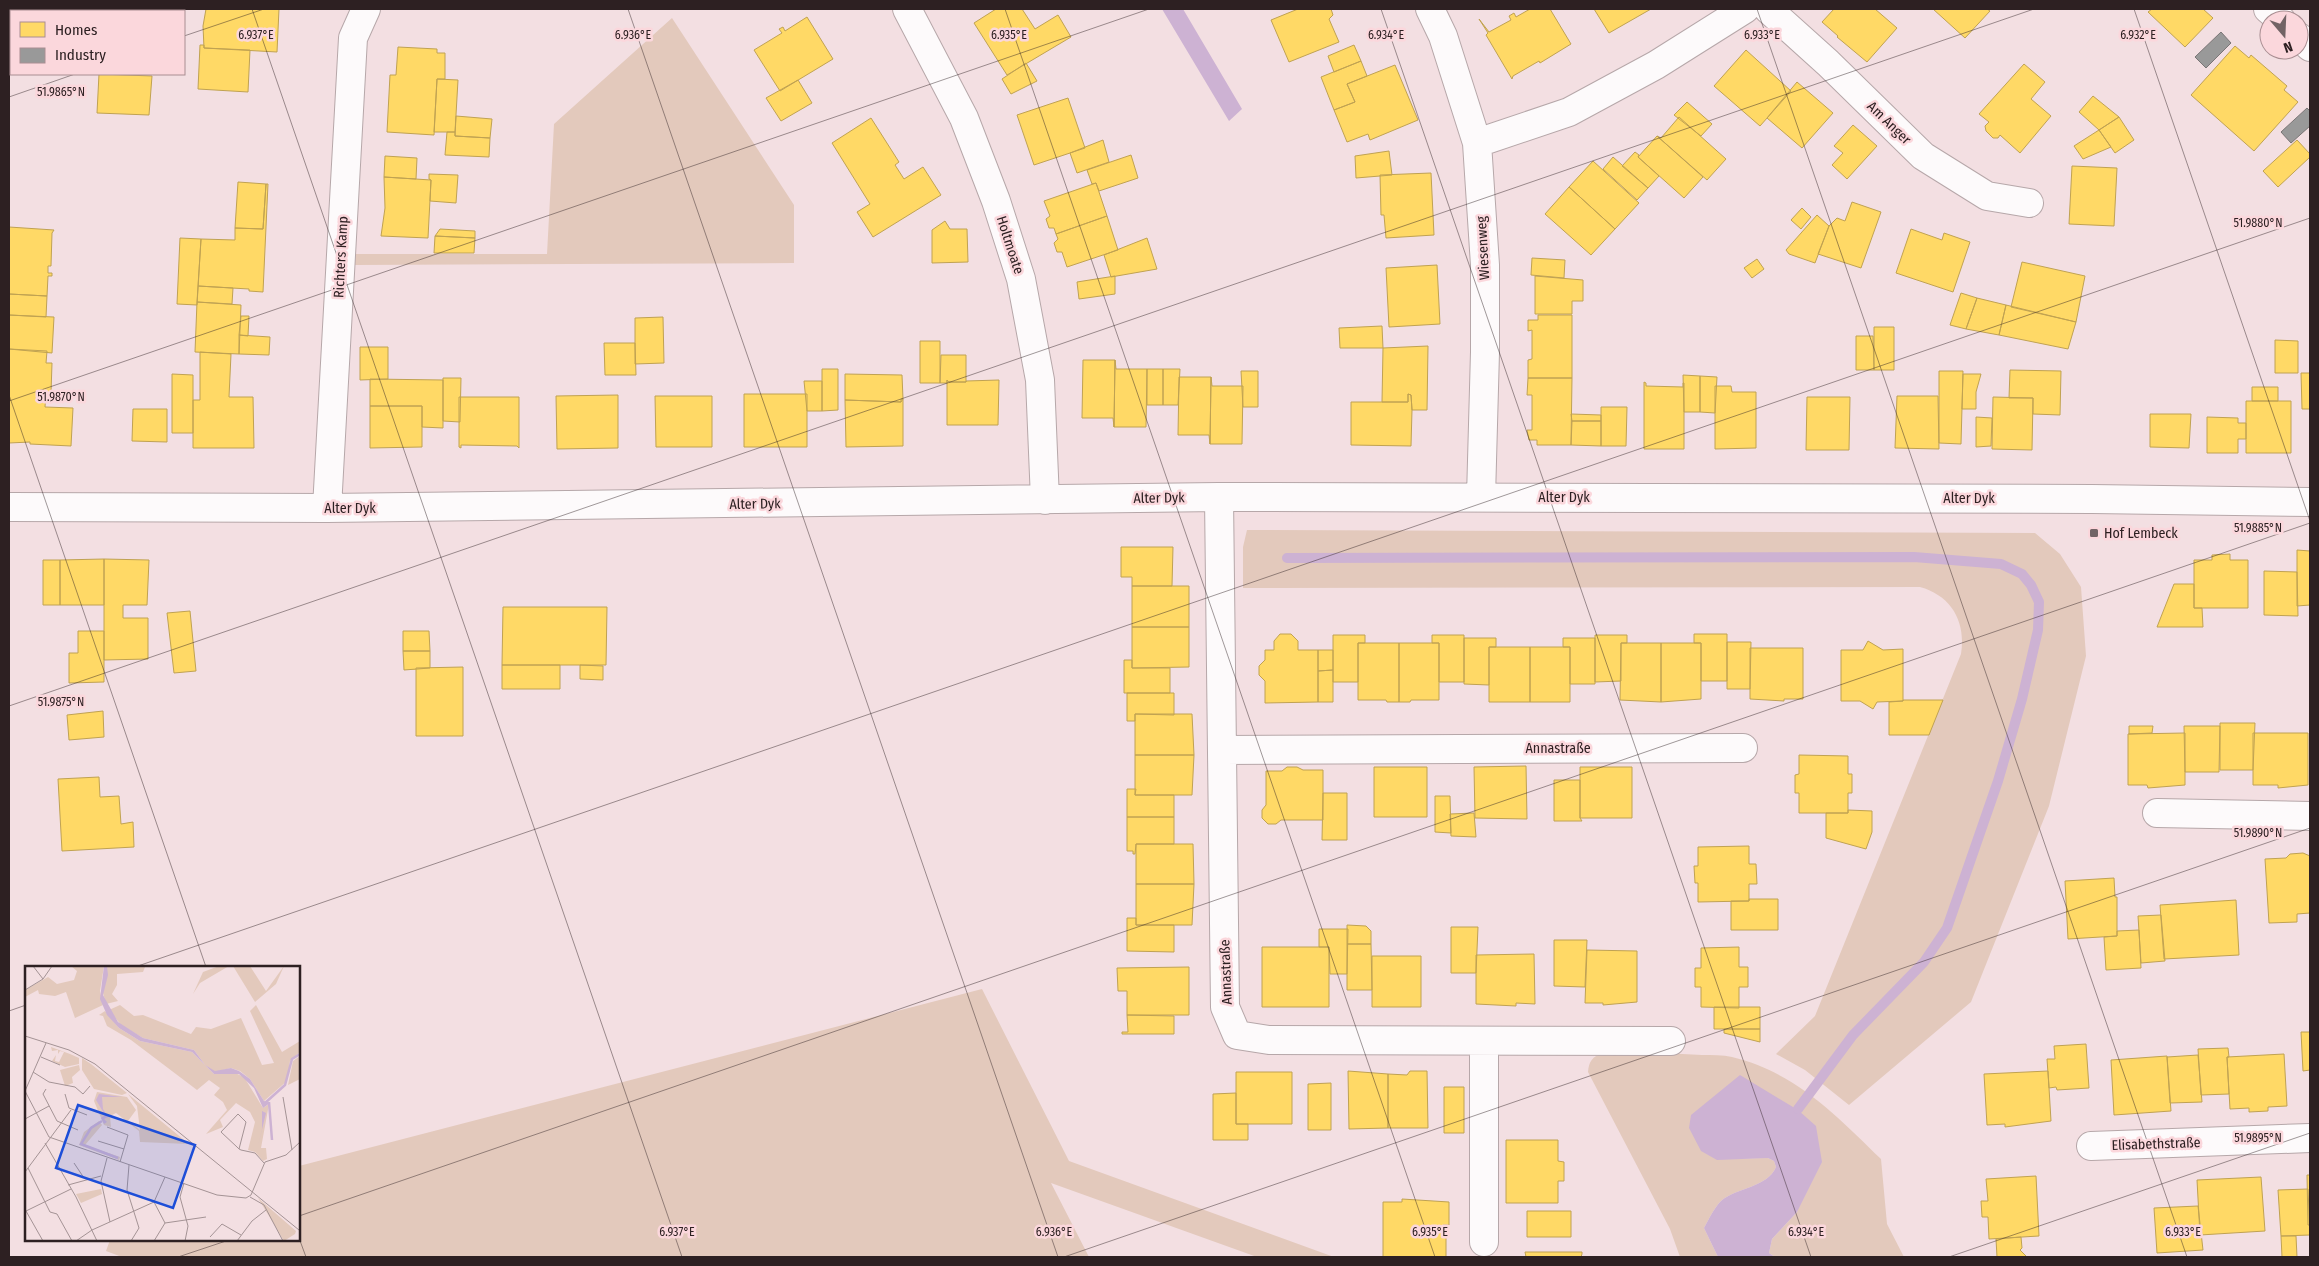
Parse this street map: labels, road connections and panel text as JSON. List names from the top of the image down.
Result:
{
  "streets": {
    "street": [
      "Am Anger",
      "Holtmoate",
      "Wiesenweg",
      "Richters Kamp",
      "Alter Dyk",
      "Annastraße",
      "Elisabethstraße"
    ]
  },
  "crossings": [
    ["Holtmoate", "Alter Dyk"],
    ["Wiesenweg", "Alter Dyk"],
    ["Richters Kamp", "Alter Dyk"],
    ["Alter Dyk", "Annastraße"]
  ],
  "places": {
    "transit": ["Hof Lembeck"]
  },
  "legend": ["Homes", "Industry"],
  "north": "bottom",
  "coordinates": [
    "6.937°E",
    "6.936°E",
    "6.935°E",
    "6.934°E",
    "6.933°E",
    "6.932°E",
    "51.9865°N",
    "51.9880°N",
    "51.9870°N",
    "51.9885°N",
    "51.9875°N",
    "51.9890°N",
    "51.9895°N"
  ]
}
